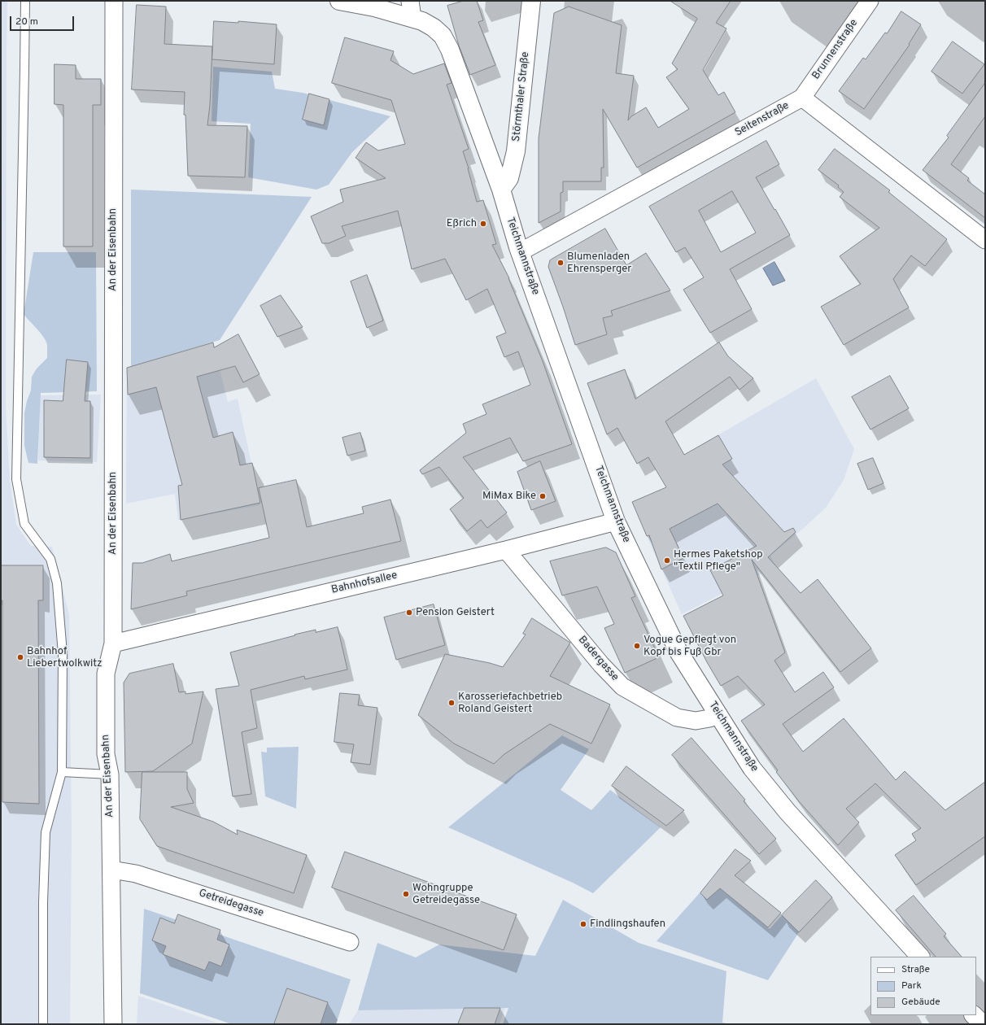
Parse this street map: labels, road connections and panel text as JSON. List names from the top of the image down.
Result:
{
  "streets": {
    "street": [
      "Brunnenstraße",
      "Störmthaler Straße",
      "Seitenstraße",
      "An der Eisenbahn",
      "Teichmannstraße",
      "Bahnhofsallee",
      "Badergasse",
      "Getreidegasse"
    ]
  },
  "crossings": [
    ["Brunnenstraße", "Seitenstraße"],
    ["Störmthaler Straße", "Teichmannstraße"],
    ["Seitenstraße", "Teichmannstraße"],
    ["An der Eisenbahn", "Bahnhofsallee"],
    ["An der Eisenbahn", "Getreidegasse"],
    ["Teichmannstraße", "Bahnhofsallee"],
    ["Teichmannstraße", "Badergasse"],
    ["Bahnhofsallee", "Badergasse"]
  ],
  "places": [
    "Eßrich",
    "Blumenladen Ehrensperger",
    "MiMax Bike",
    "Hermes Paketshop \"Textil Pflege\"",
    "Pension Geistert",
    "Vogue Gepflegt von Kopf bis Fuß Gbr",
    "Bahnhof Liebertwolkwitz",
    "Karosseriefachbetrieb Roland Geistert",
    "Wohngruppe Getreidegasse",
    "Findlingshaufen"
  ],
  "legend": ["Straße", "Park", "Gebäude"],
  "scale_bar": "20 m"
}
